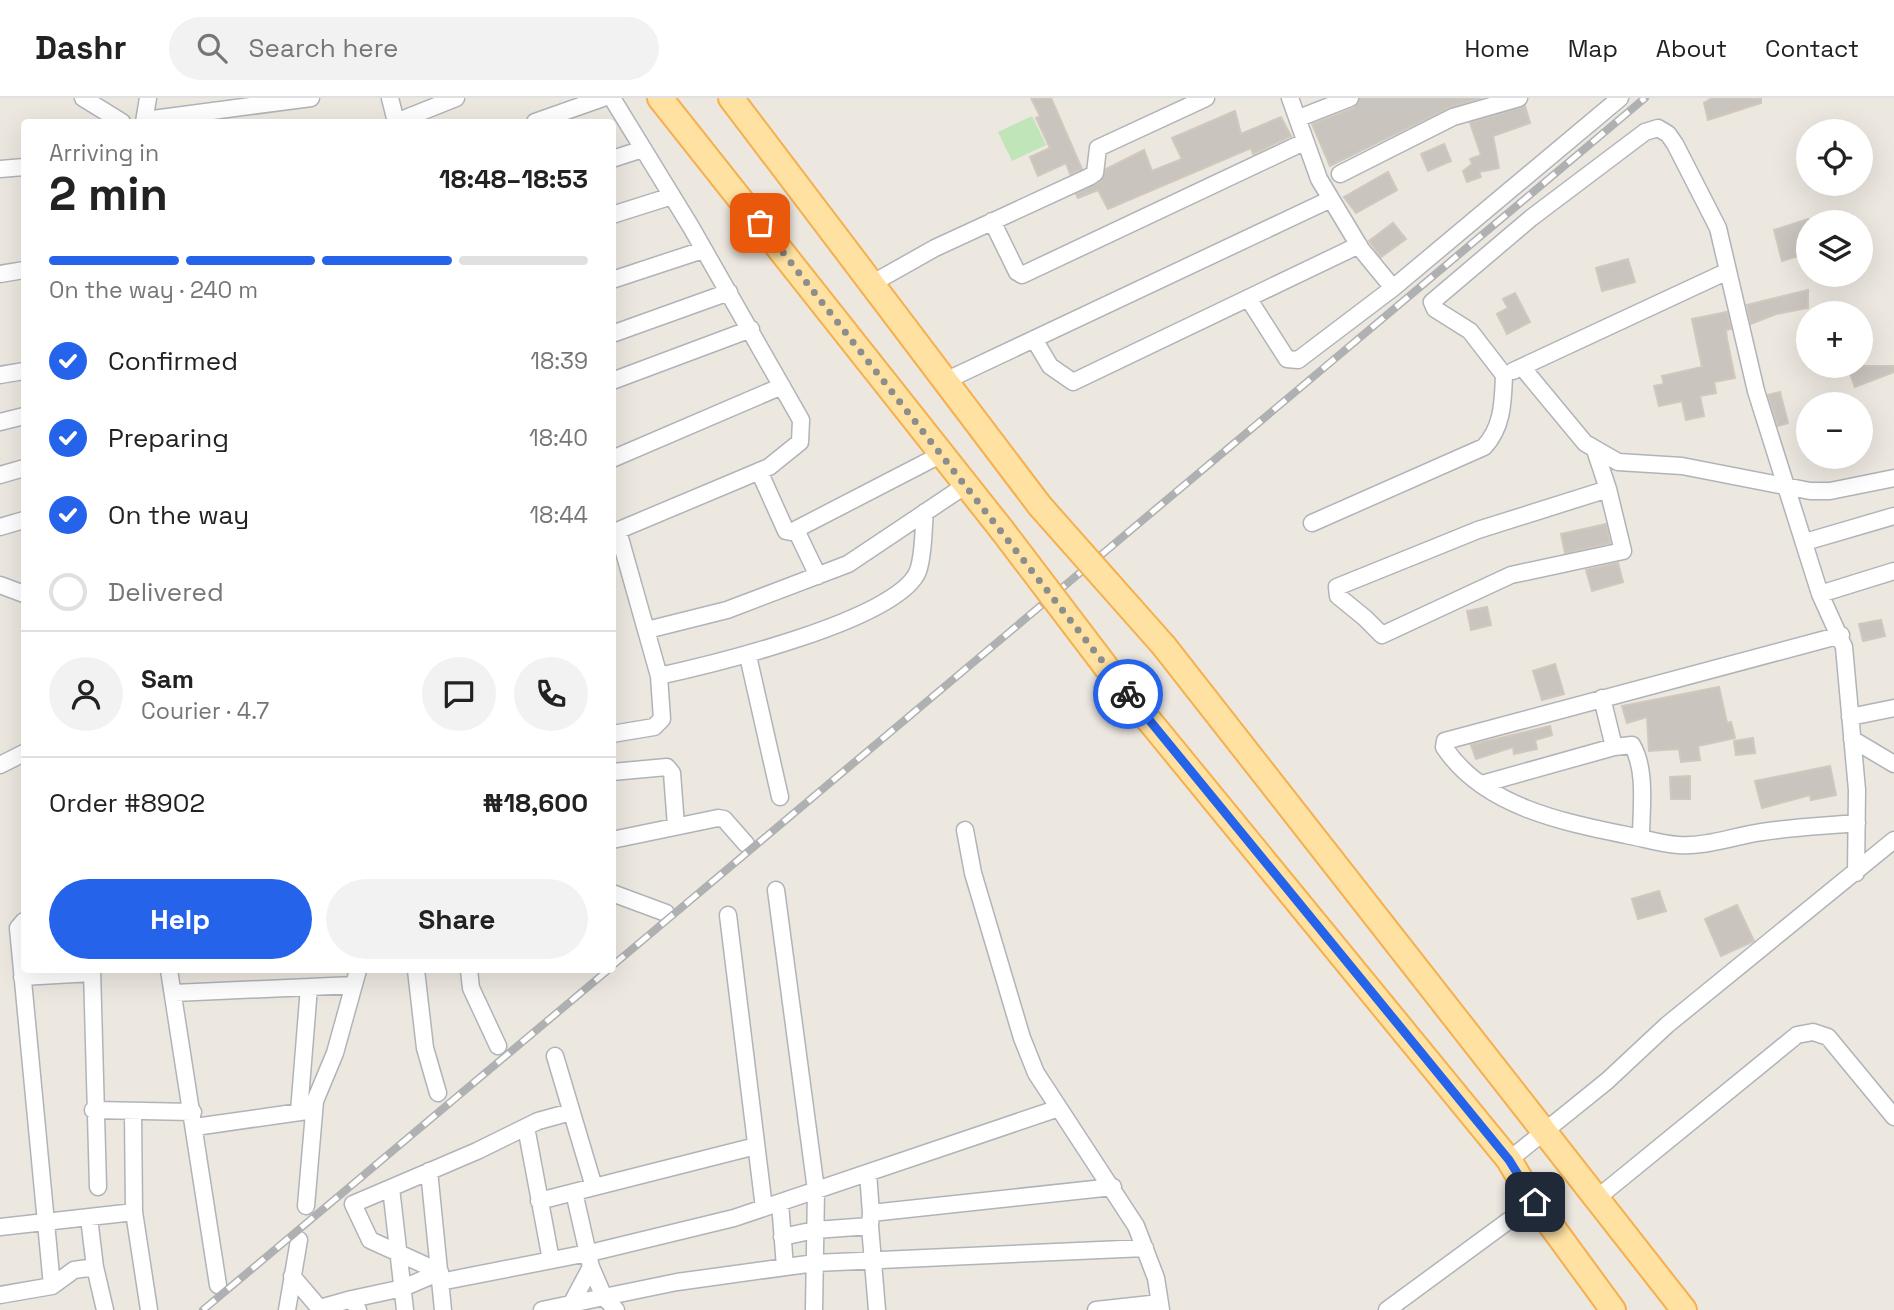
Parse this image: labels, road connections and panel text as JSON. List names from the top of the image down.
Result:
{
  "page": {
    "header": "Dashr",
    "search": "Search here",
    "nav": [
      "Home",
      "Map",
      "About",
      "Contact"
    ],
    "map_buttons": ["+", "−"],
    "heading": ["2 min", "Arriving in", "18:48–18:53"],
    "panel": [
      "Sam",
      "Courier · 4.7",
      "Order #8902",
      "₦18,600"
    ],
    "bar": "On the way · 240 m",
    "list": [
      ["Confirmed", "18:39"],
      ["Preparing", "18:40"],
      ["On the way", "18:44"],
      "Delivered"
    ],
    "buttons": ["Help", "Share"]
  }
}
